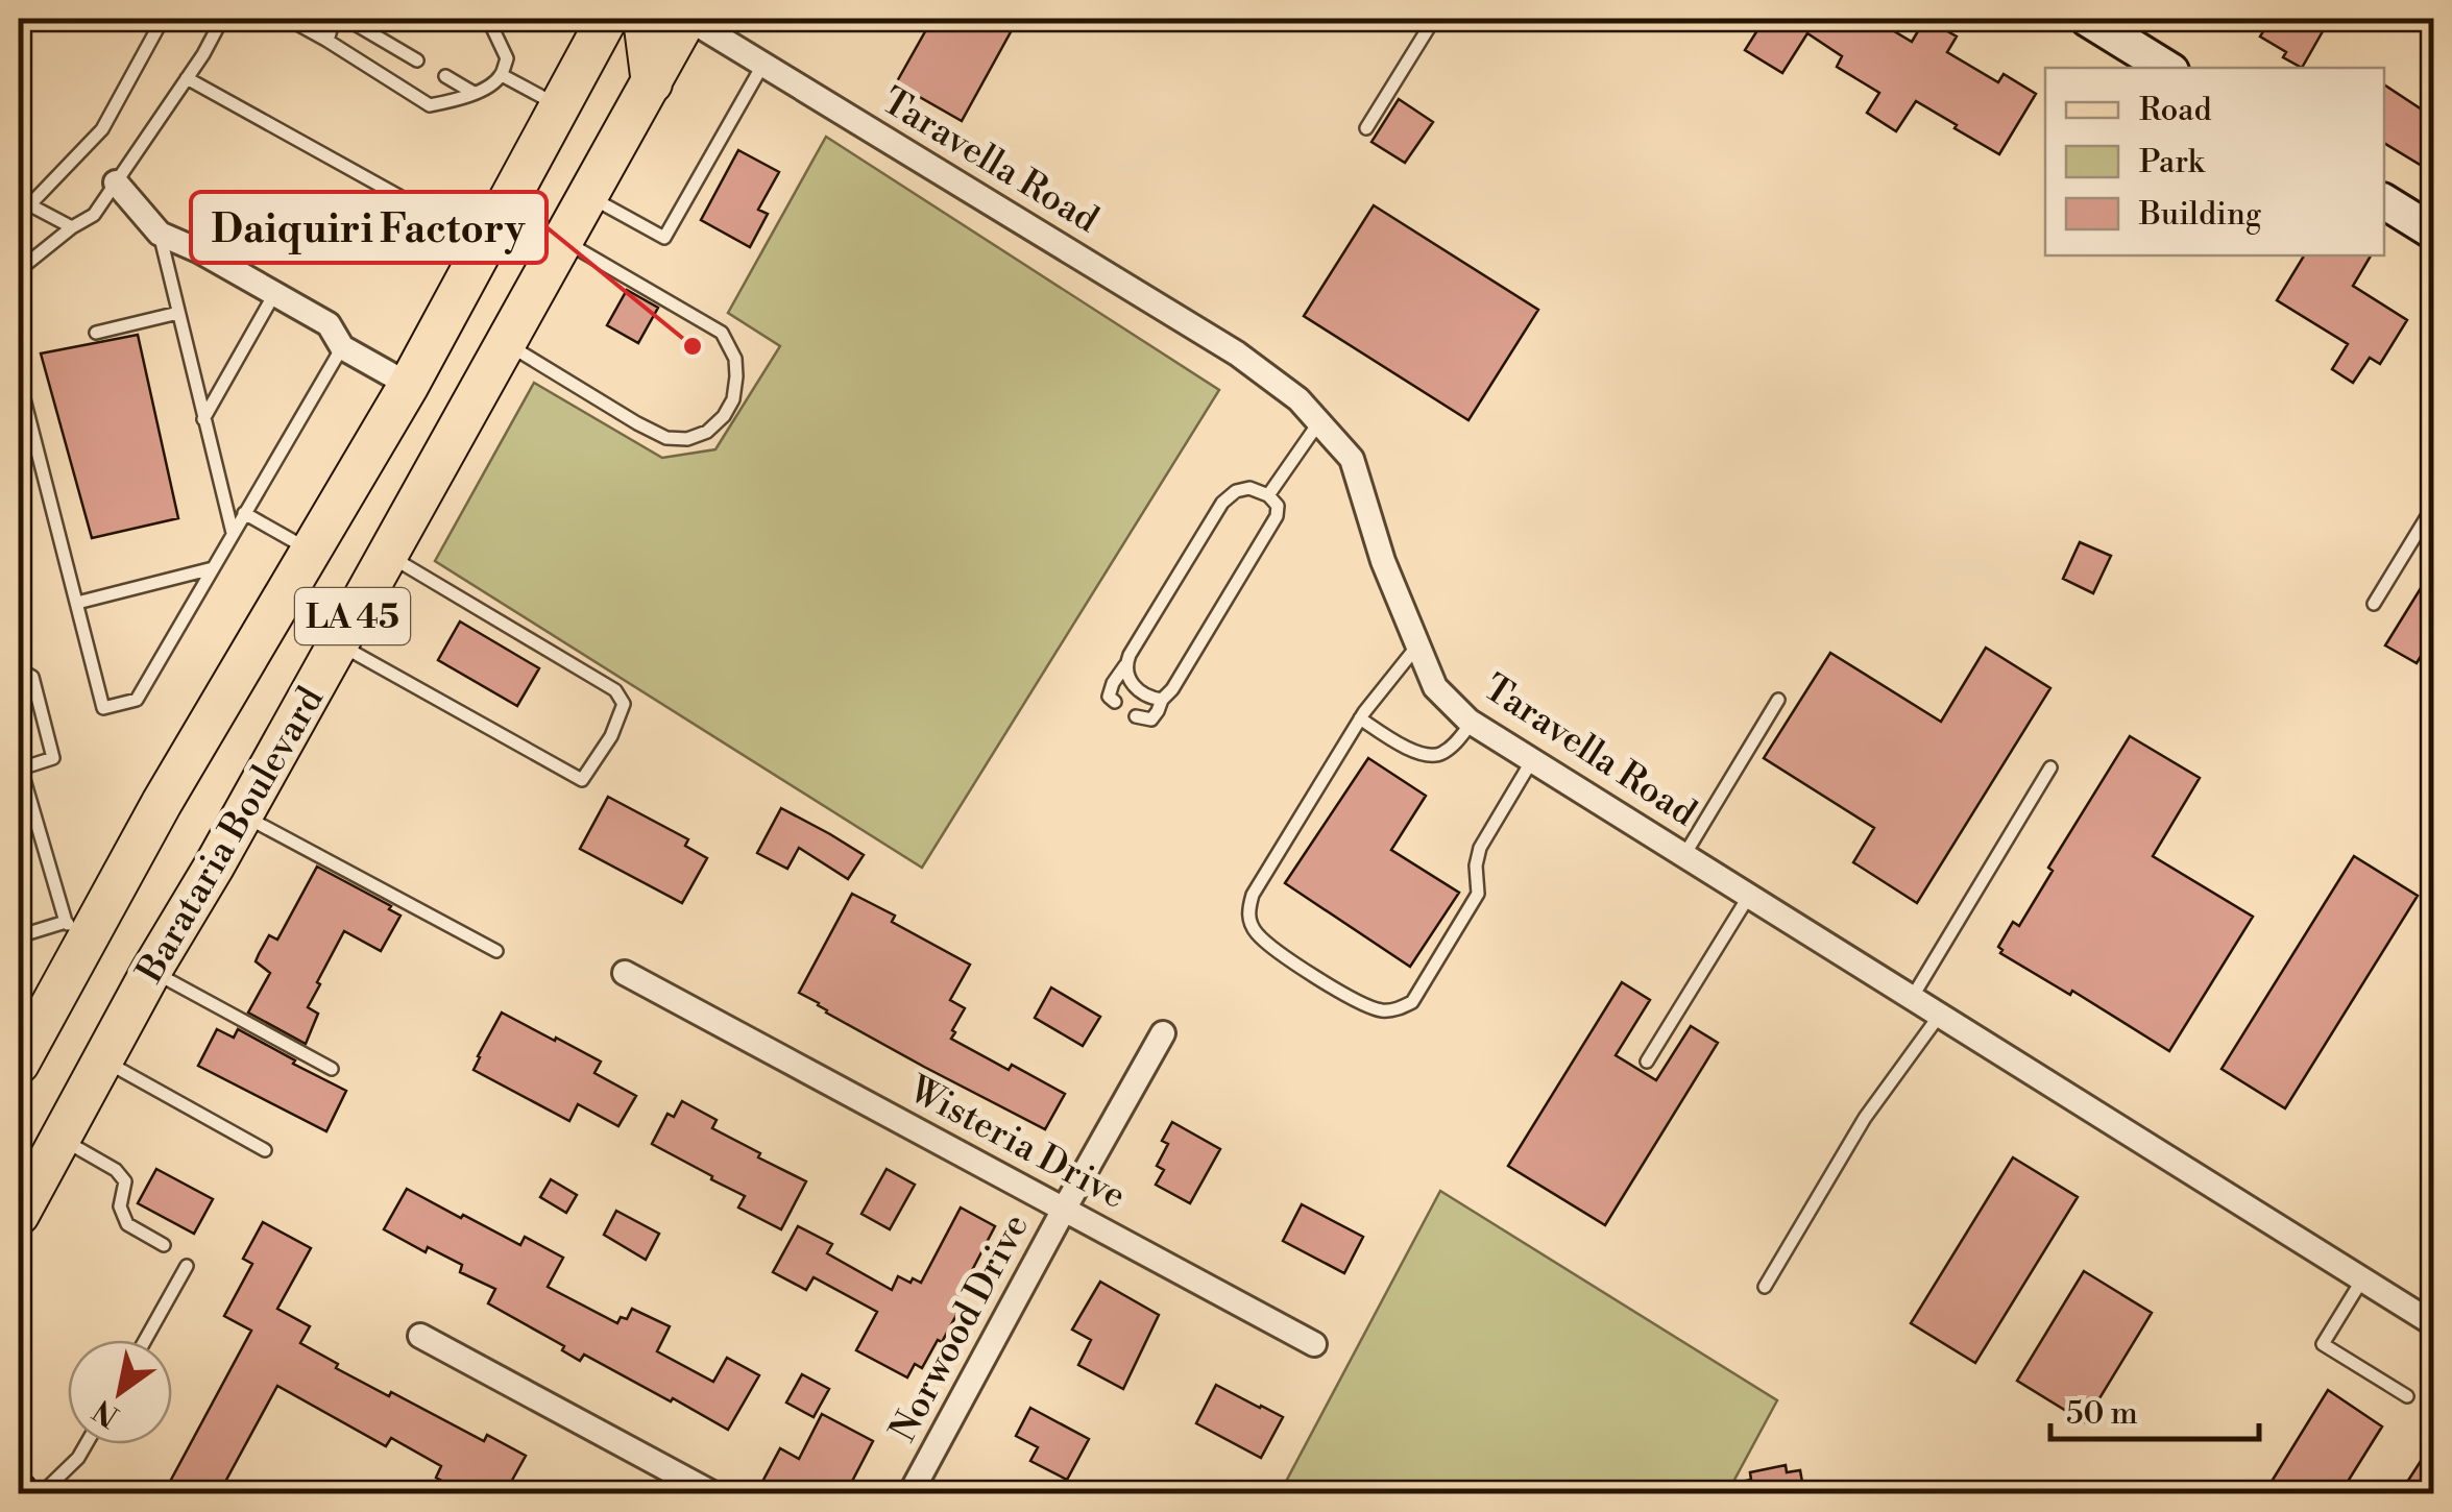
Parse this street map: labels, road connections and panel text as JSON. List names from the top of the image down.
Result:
{
  "streets": {
    "main road": ["LA 45", "Barataria Boulevard"],
    "street": ["Taravella Road", "Wisteria Drive", "Norwood Drive"]
  },
  "crossings": [
    ["Taravella Road", "Barataria Boulevard"],
    ["Wisteria Drive", "Norwood Drive"]
  ],
  "places": ["Daiquiri Factory"],
  "legend": ["Road", "Park", "Building"],
  "scale_bar": "50 m",
  "north": "bottom left"
}
